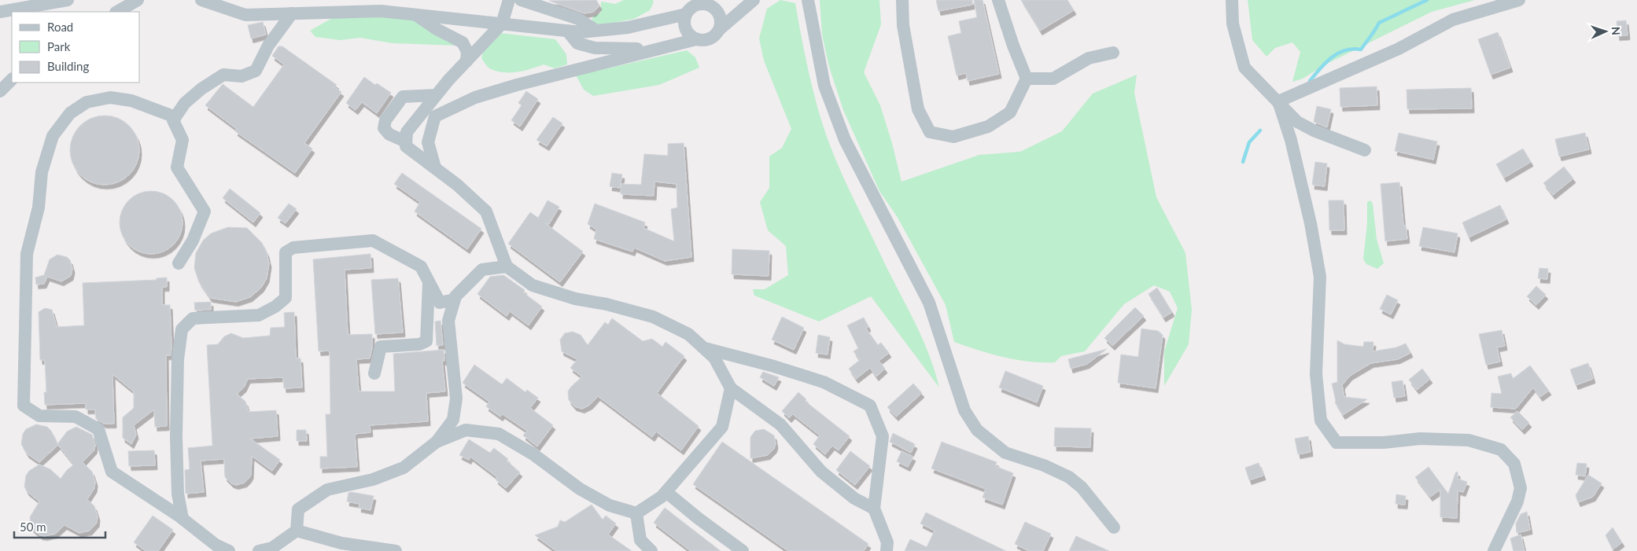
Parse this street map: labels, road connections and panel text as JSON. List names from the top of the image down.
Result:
{
  "legend": ["Road", "Park", "Building"],
  "scale_bar": "50 m",
  "north": "right"
}
